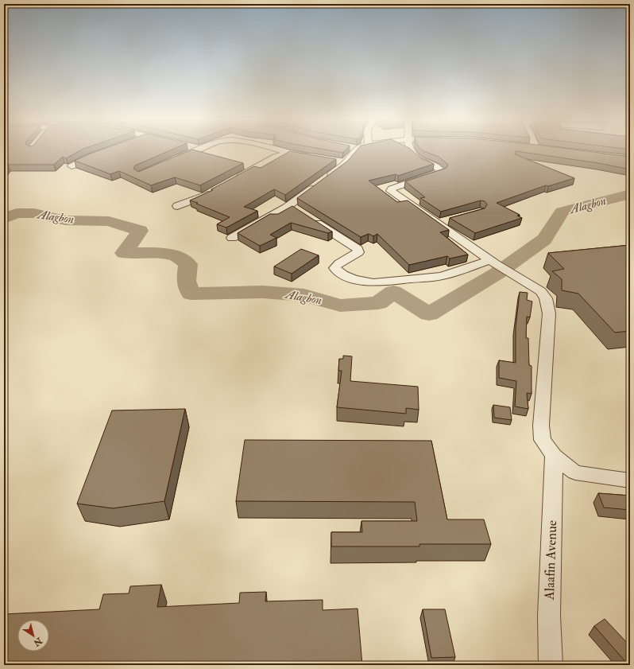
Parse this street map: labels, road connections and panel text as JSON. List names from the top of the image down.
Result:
{
  "streets": {
    "street": ["Alaafin Avenue"]
  },
  "water": ["Alagbon"],
  "north": "bottom right"
}
